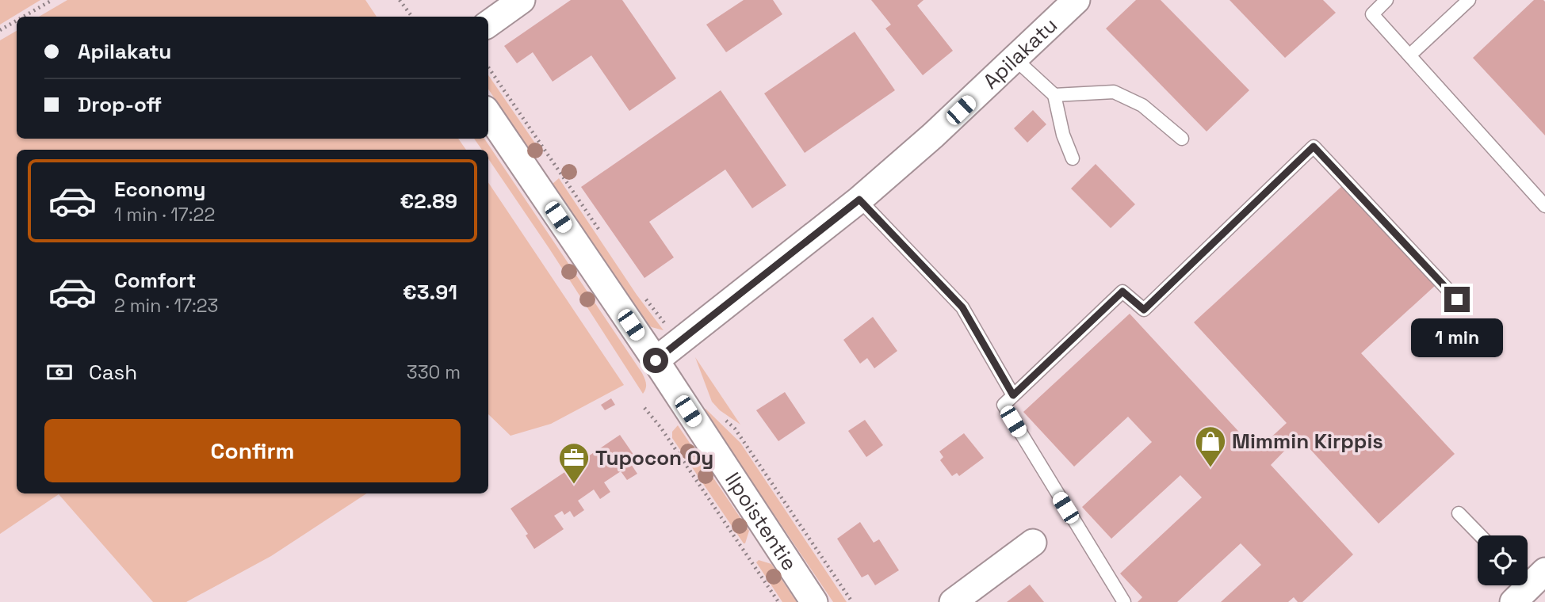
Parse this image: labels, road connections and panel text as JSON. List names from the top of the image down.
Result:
{
  "streets": {
    "street": ["Apilakatu", "Ilpoistentie"]
  },
  "crossings": [
    ["Apilakatu", "Ilpoistentie"]
  ],
  "places": {
    "shop": ["Mimmin Kirppis"],
    "office": ["Tupocon Oy"]
  },
  "page": {
    "banner": ["Apilakatu", "Drop-off"],
    "list": [
      {
        "name": "Economy",
        "note": "1 min · 17:22",
        "value": "€2.89"
      },
      {
        "name": "Comfort",
        "note": "2 min · 17:23",
        "value": "€3.91"
      }
    ],
    "bubble": "1 min",
    "pay": ["Cash", "330 m"],
    "buttons": "Confirm"
  }
}
